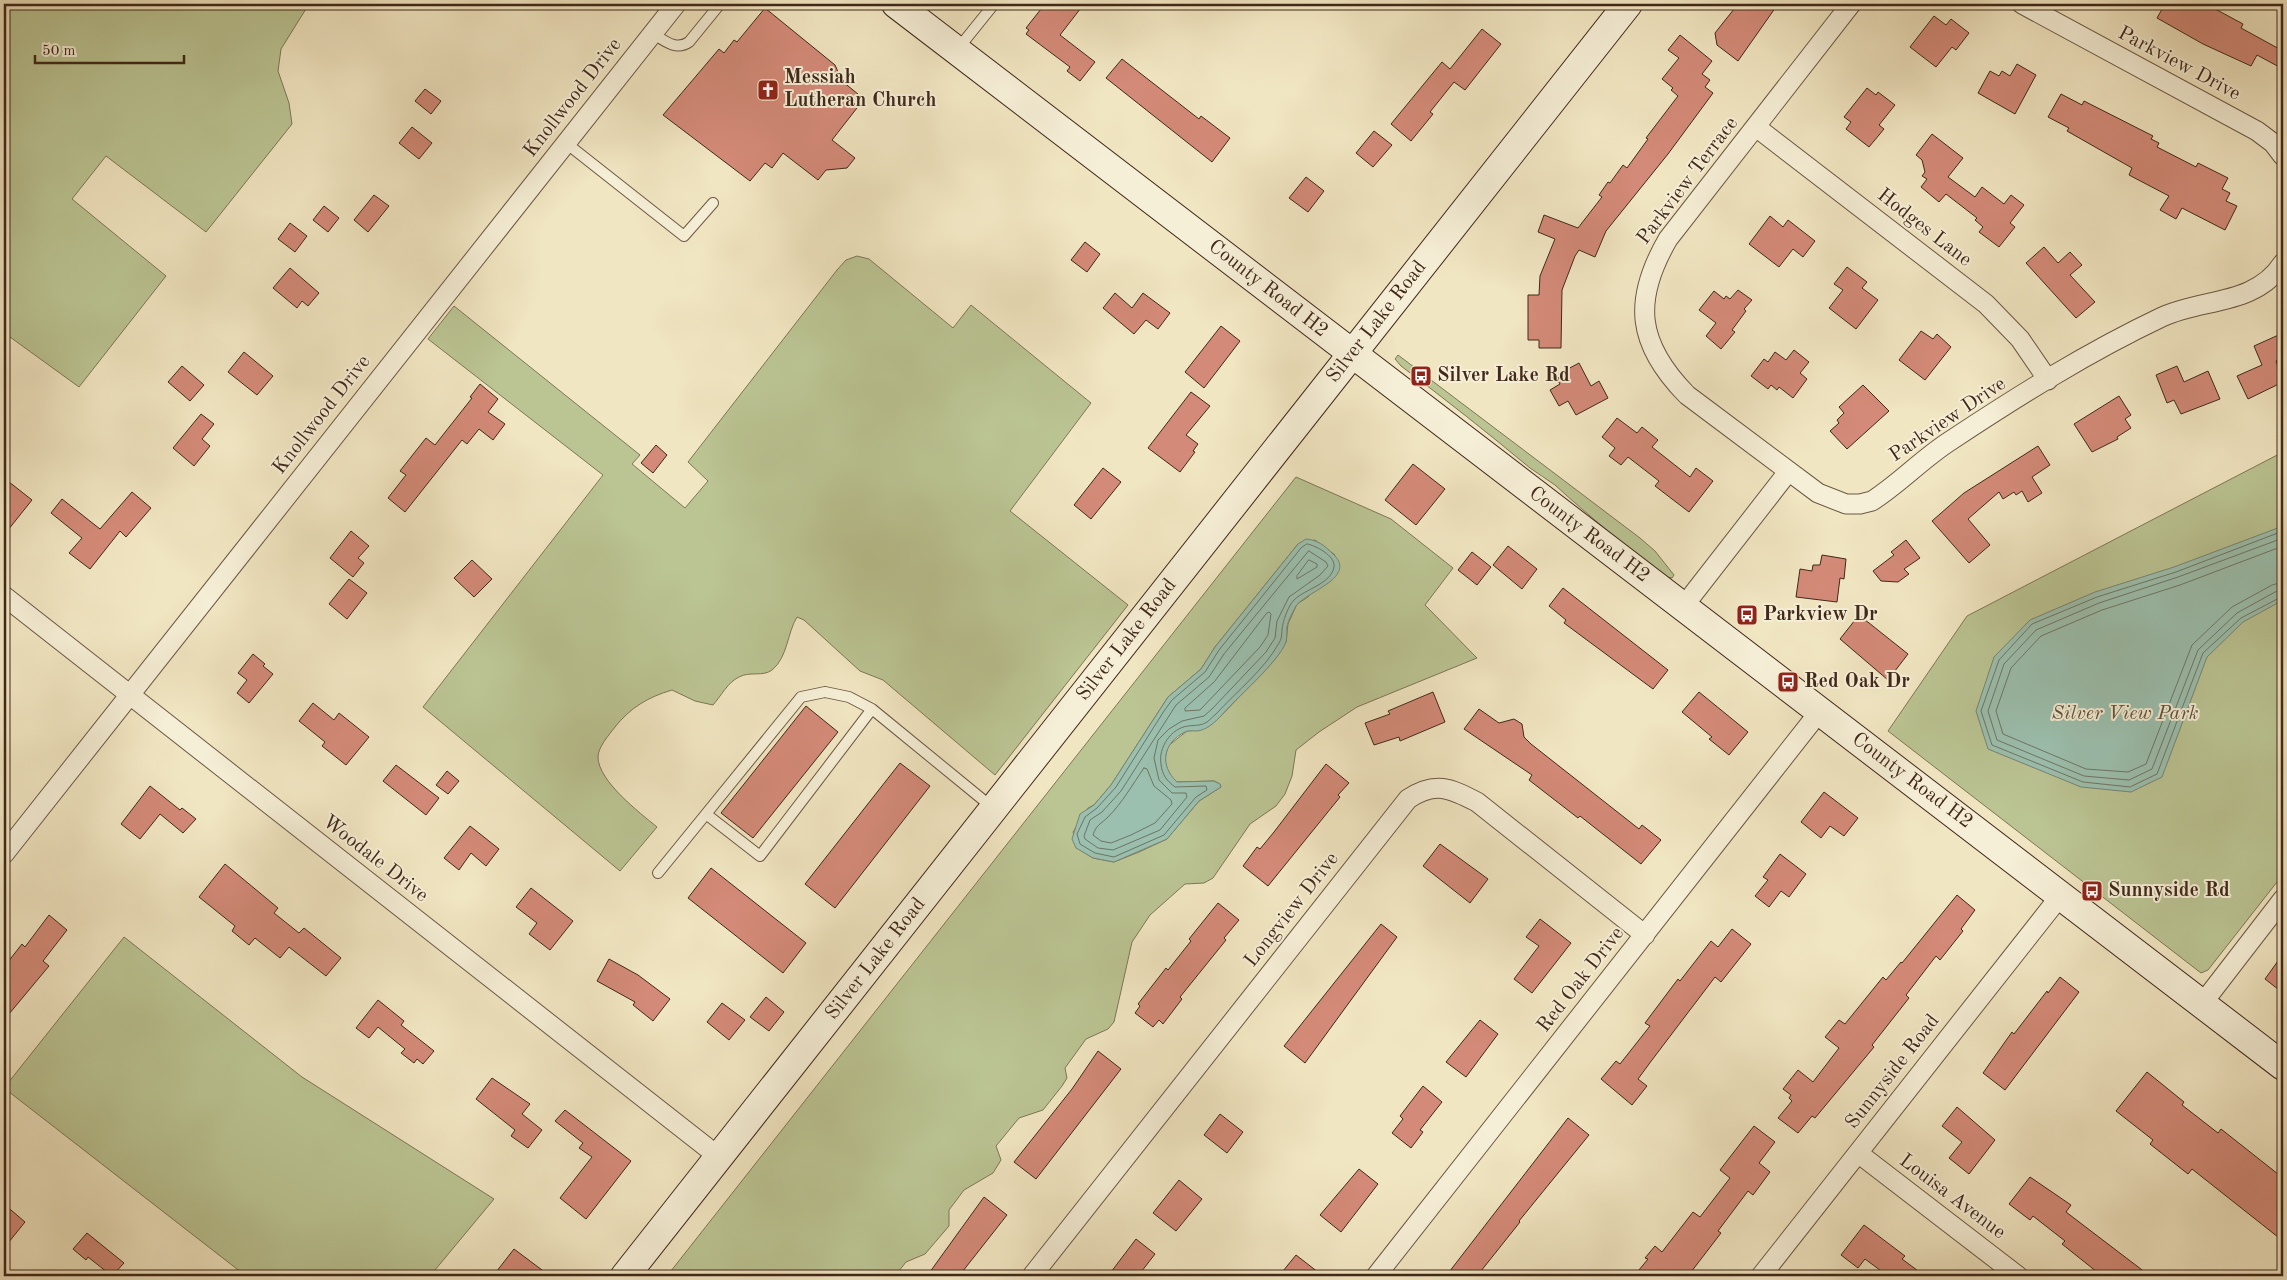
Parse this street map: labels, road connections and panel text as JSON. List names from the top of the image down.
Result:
{
  "streets": {
    "street": [
      "Parkview Drive",
      "Knollwood Drive",
      "Parkview Terrace",
      "Hodges Lane",
      "County Road H2",
      "Silver Lake Road",
      "Woodale Drive",
      "Longview Drive",
      "Red Oak Drive",
      "Sunnyside Road",
      "Louisa Avenue"
    ]
  },
  "crossings": [
    ["Parkview Drive", "Parkview Terrace"],
    ["Parkview Drive", "Hodges Lane"],
    ["Knollwood Drive", "Woodale Drive"],
    ["Parkview Terrace", "Hodges Lane"],
    ["County Road H2", "Silver Lake Road"],
    ["County Road H2", "Red Oak Drive"],
    ["County Road H2", "Sunnyside Road"],
    ["Silver Lake Road", "Woodale Drive"],
    ["Longview Drive", "Red Oak Drive"],
    ["Sunnyside Road", "Louisa Avenue"]
  ],
  "parks": ["Silver View Park"],
  "places": {
    "church": ["Messiah Lutheran Church"],
    "bus stop": [
      "Silver Lake Rd",
      "Parkview Dr",
      "Red Oak Dr",
      "Sunnyside Rd"
    ]
  },
  "scale_bar": "50 m"
}
